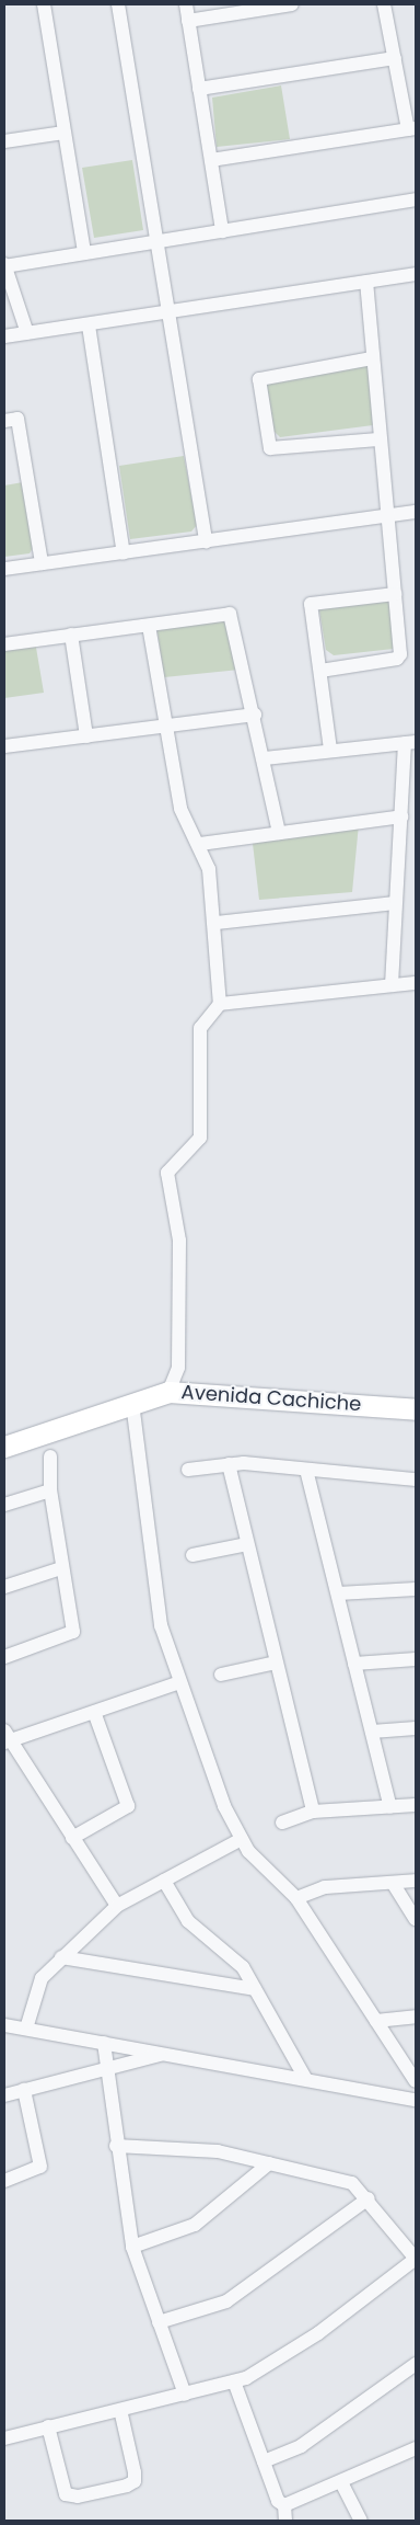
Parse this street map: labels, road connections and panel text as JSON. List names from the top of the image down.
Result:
{
  "streets": {
    "street": ["Avenida Cachiche"]
  }
}
